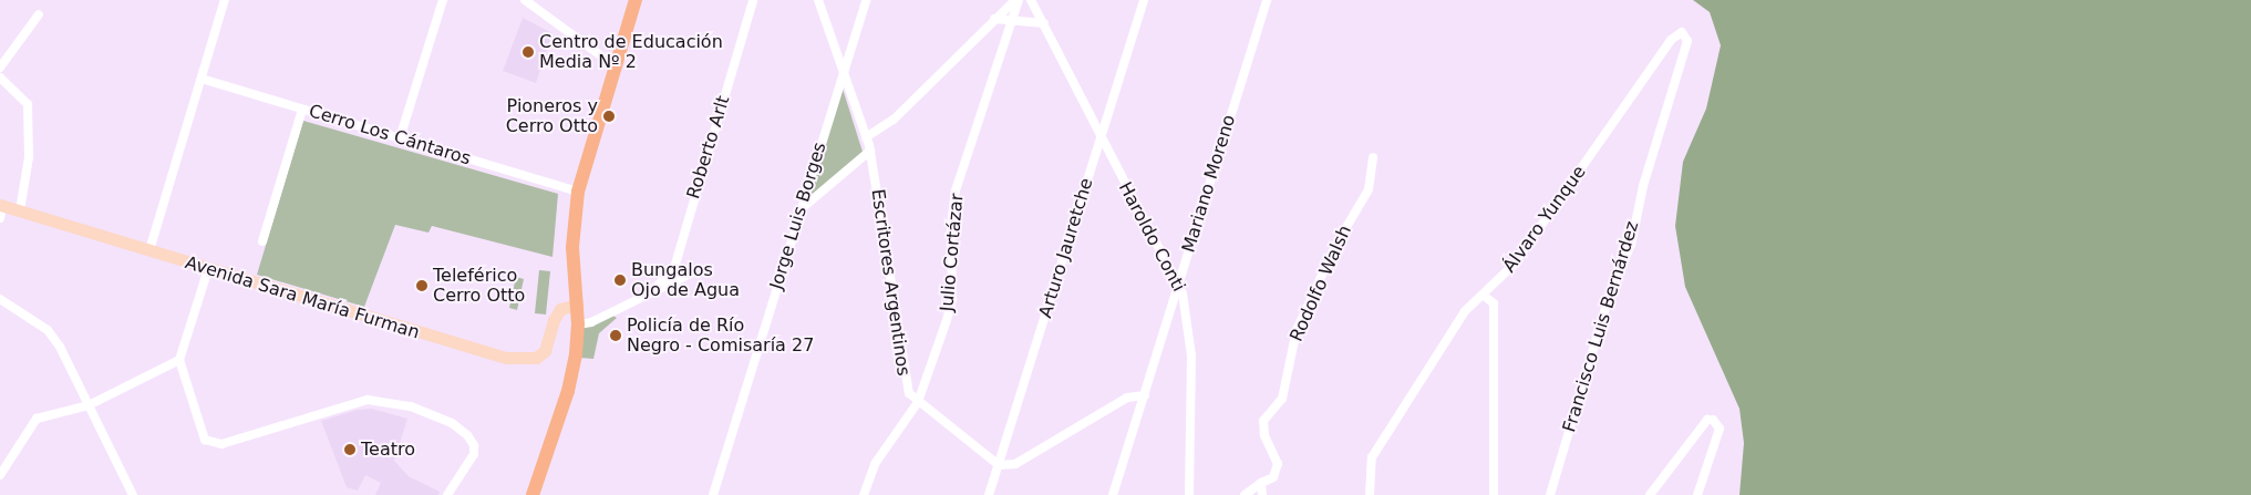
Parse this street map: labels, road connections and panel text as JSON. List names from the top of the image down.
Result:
{
  "streets": {
    "main road": ["Avenida Sara María Furman"],
    "street": [
      "Cerro Los Cántaros",
      "Roberto Arlt",
      "Mariano Moreno",
      "Jorge Luis Borges",
      "Álvaro Yunque",
      "Haroldo Conti",
      "Arturo Jauretche",
      "Julio Cortázar",
      "Escritores Argentinos",
      "Rodolfo Walsh",
      "Francisco Luis Bernárdez"
    ]
  },
  "crossings": [
    ["Mariano Moreno", "Haroldo Conti"],
    ["Jorge Luis Borges", "Escritores Argentinos"],
    ["Álvaro Yunque", "Francisco Luis Bernárdez"],
    ["Haroldo Conti", "Arturo Jauretche"],
    ["Arturo Jauretche", "Escritores Argentinos"],
    ["Julio Cortázar", "Escritores Argentinos"]
  ],
  "places": [
    "Centro de Educación Media Nº 2",
    "Pioneros y Cerro Otto",
    "Bungalos Ojo de Agua",
    "Teleférico Cerro Otto",
    "Policía de Río Negro - Comisaría 27",
    "Teatro"
  ]
}
